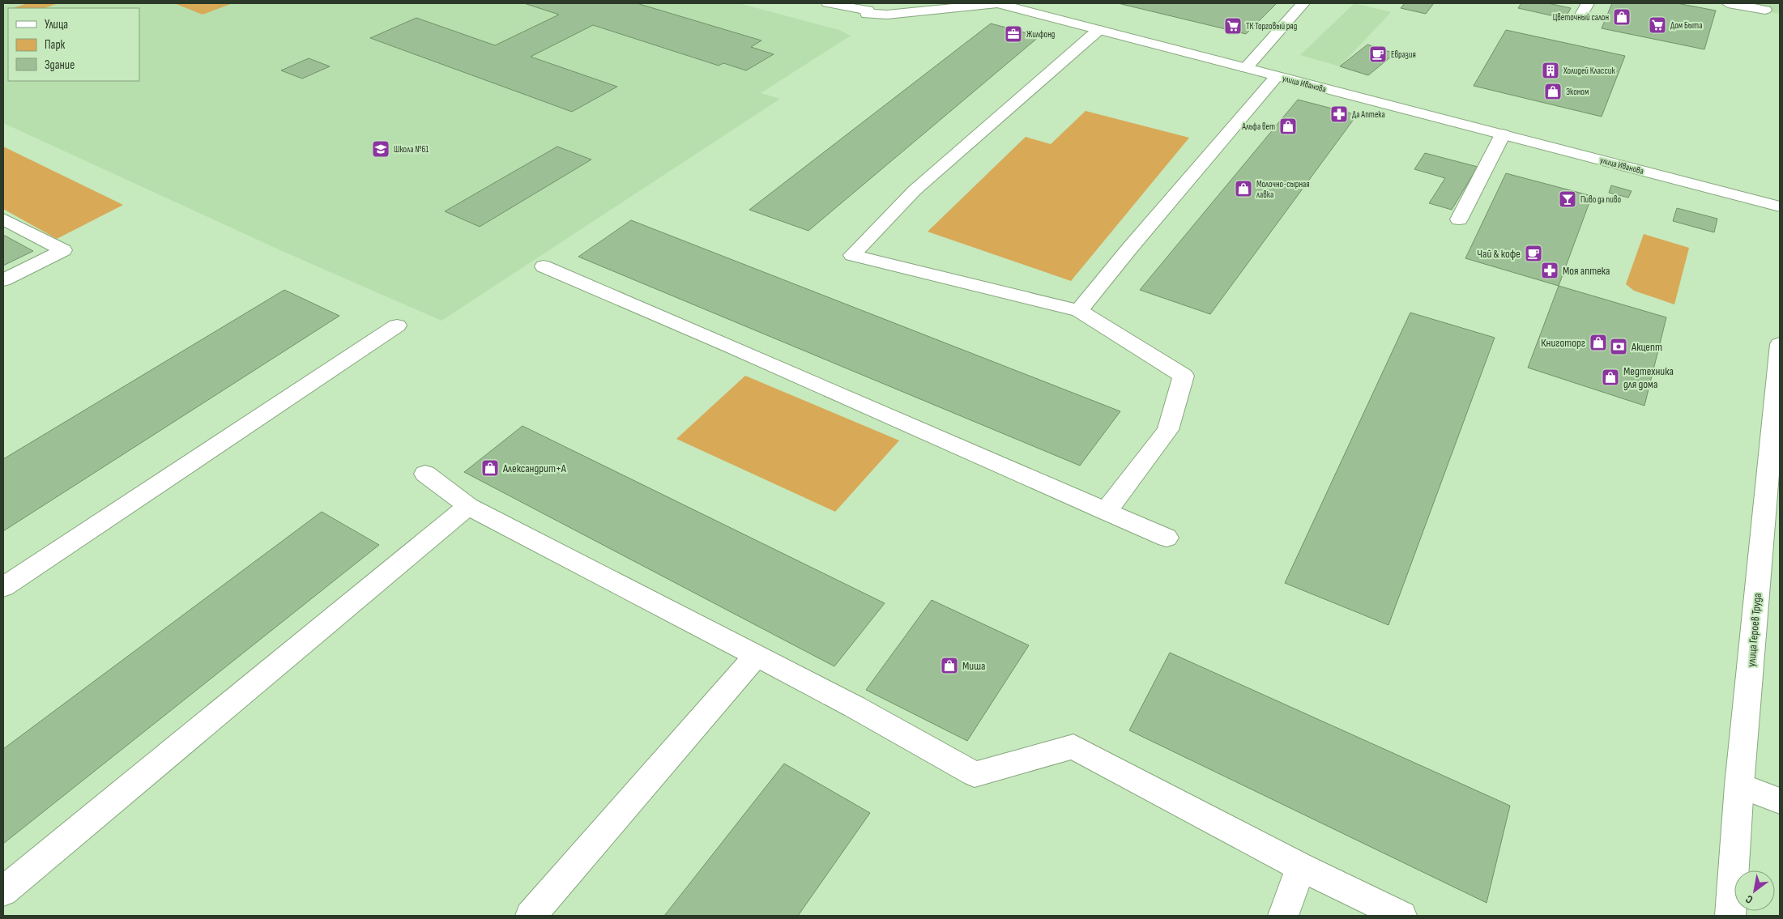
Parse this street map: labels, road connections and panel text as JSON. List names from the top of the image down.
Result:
{
  "streets": {
    "street": ["улица Иванова", "улица Героев Труда"]
  },
  "places": {
    "shop": [
      "Цветочный салон",
      "Эконом",
      "Альфа вет",
      "Молочно-сырная лавка",
      "Книготорг",
      "Медтехника для дома",
      "Александрит+А",
      "Миша"
    ],
    "supermarket": ["Дом Быта", "ТК Торговый ряд"],
    "office": ["Жилфонд"],
    "cafe": ["Евразия", "Чай & кофе"],
    "building": ["Холидей Классик"],
    "pharmacy": ["Да Аптека", "Моя аптека"],
    "school or university": ["Школа №61"],
    "bar": ["Пиво да пиво"],
    "bank": ["Акцепт"]
  },
  "legend": ["Улица", "Парк", "Здание"],
  "north": "bottom left"
}
